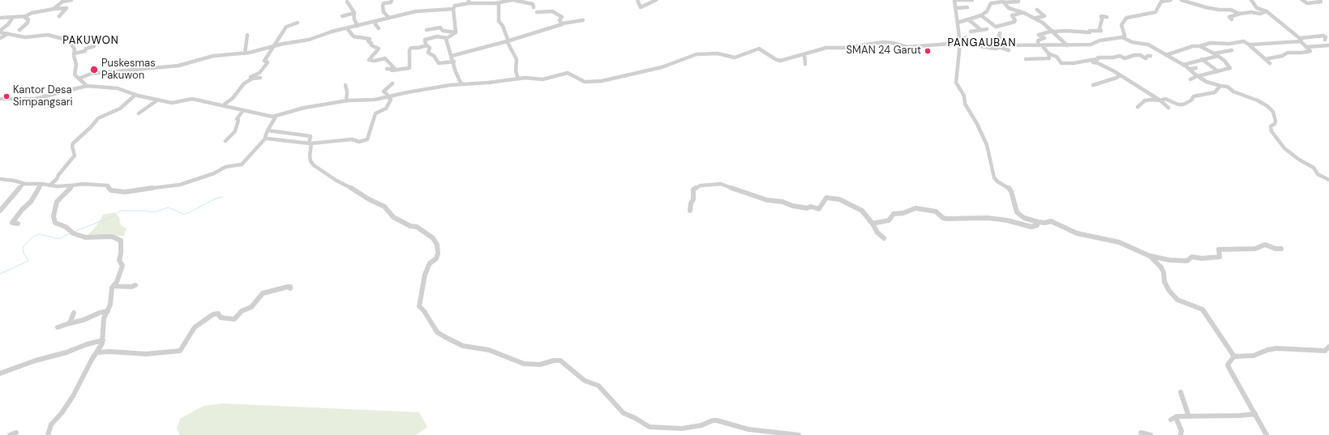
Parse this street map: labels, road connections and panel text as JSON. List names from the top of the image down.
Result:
{
  "districts": ["PAKUWON", "PANGAUBAN"],
  "places": ["SMAN 24 Garut", "Puskesmas Pakuwon", "Kantor Desa Simpangsari"]
}
